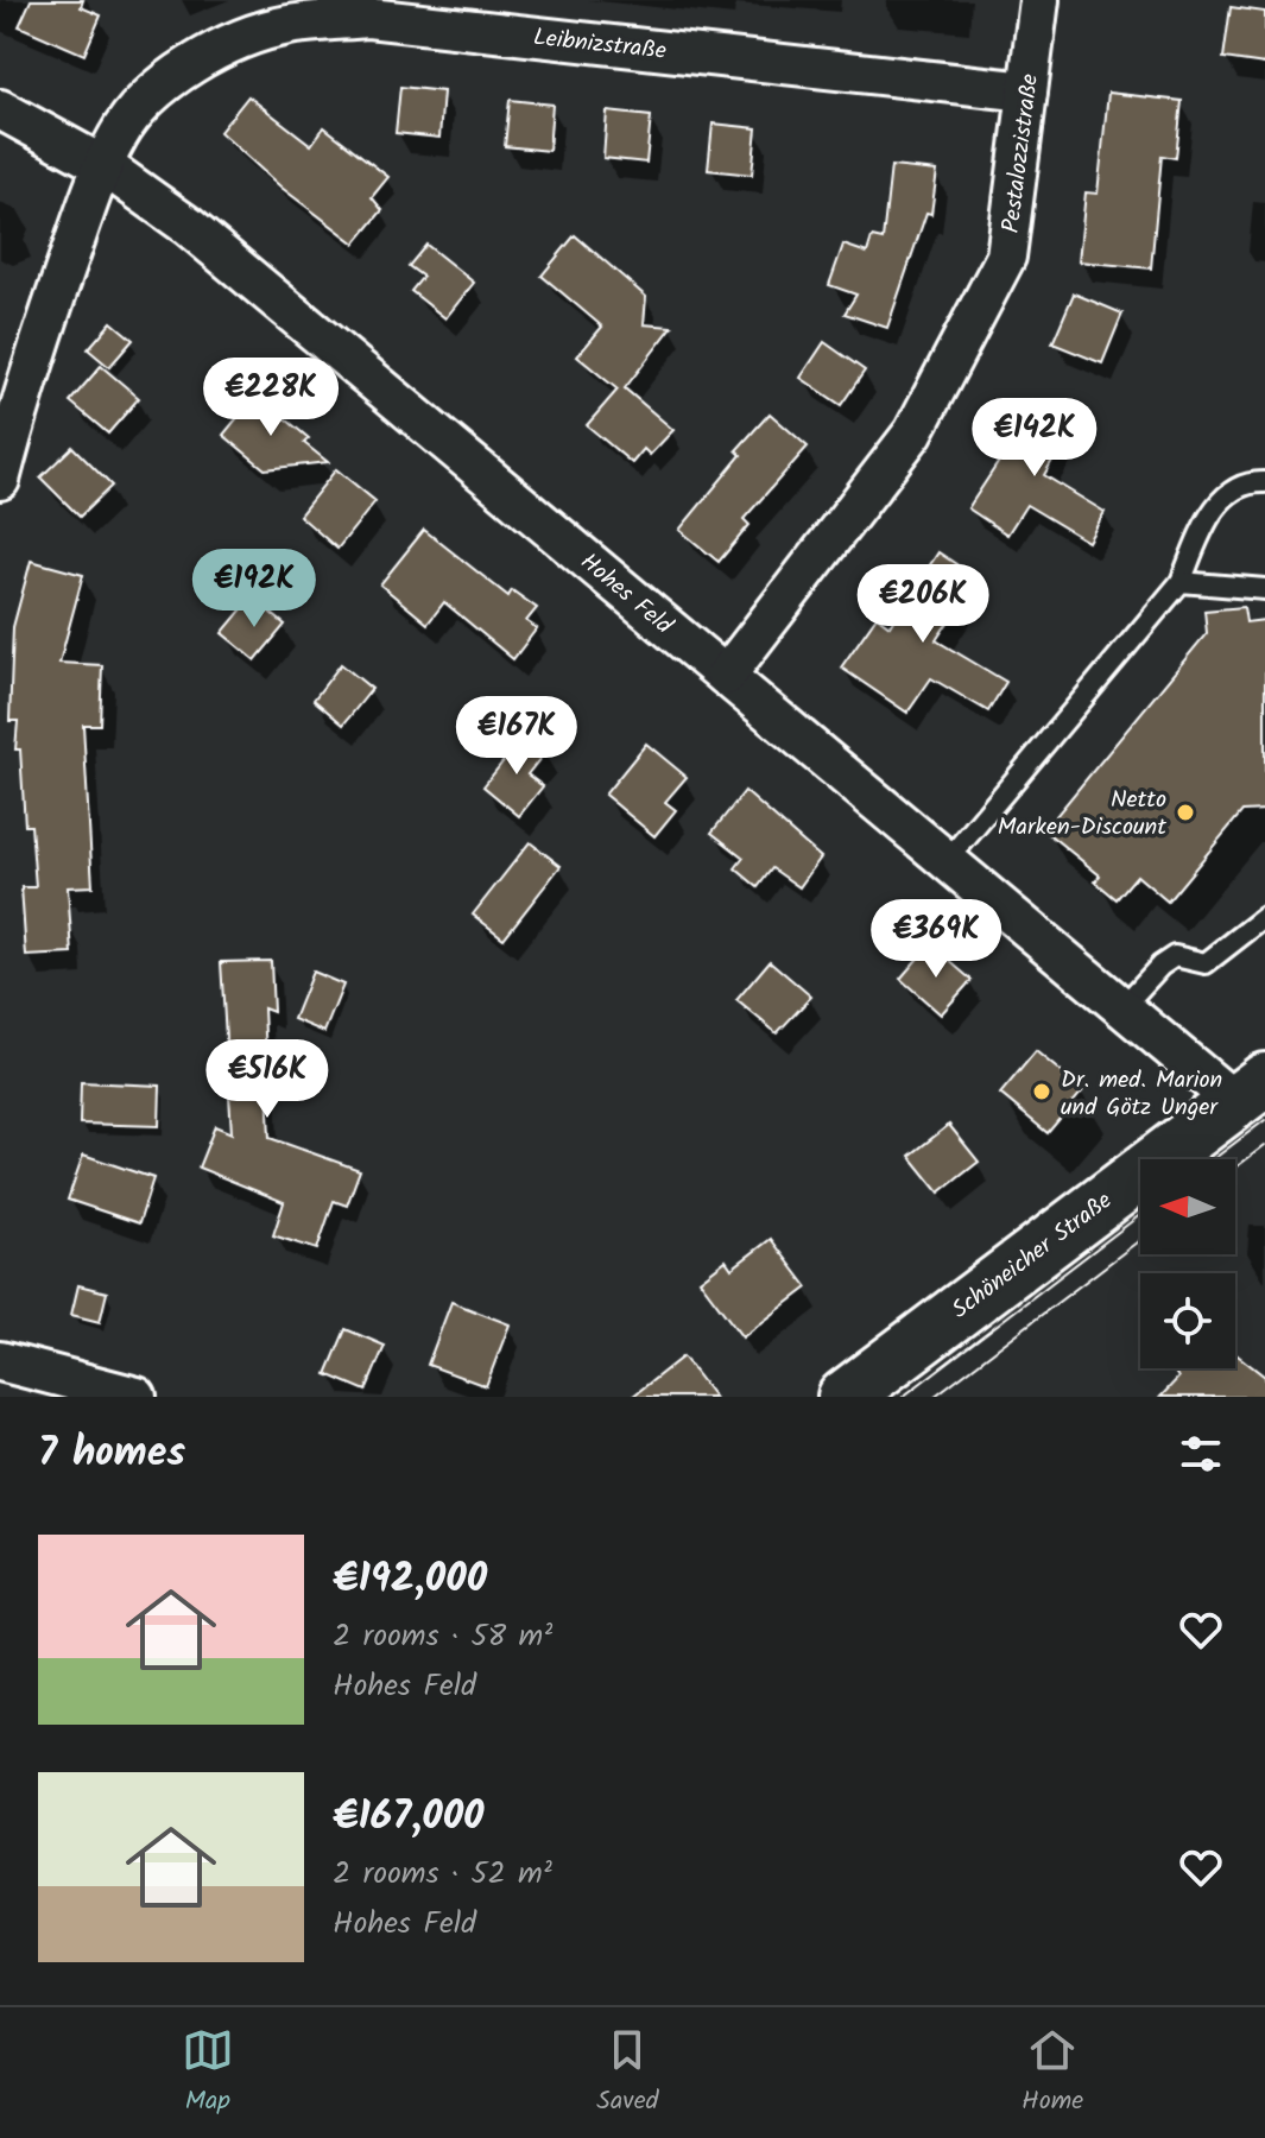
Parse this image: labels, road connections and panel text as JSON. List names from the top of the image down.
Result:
{
  "streets": {
    "main road": ["Schöneicher Straße"],
    "street": ["Leibnizstraße", "Pestalozzistraße", "Hohes Feld"]
  },
  "crossings": [
    ["Leibnizstraße", "Pestalozzistraße"],
    ["Leibnizstraße", "Hohes Feld"],
    ["Pestalozzistraße", "Hohes Feld"],
    ["Hohes Feld", "Schöneicher Straße"]
  ],
  "places": ["Netto Marken-Discount", "Dr. med. Marion und Götz Unger"],
  "north": "left",
  "page": {
    "price": [
      "€228K",
      "€142K",
      "€192K",
      "€206K",
      "€167K",
      "€369K",
      "€516K"
    ],
    "heading": "7 homes",
    "list": [
      {
        "name": "€192,000",
        "note": "2 rooms · 58 m² · Hohes Feld"
      },
      {
        "name": "€167,000",
        "note": "2 rooms · 52 m² · Hohes Feld"
      }
    ],
    "tabs": ["Map", "Saved", "Home"]
  }
}
